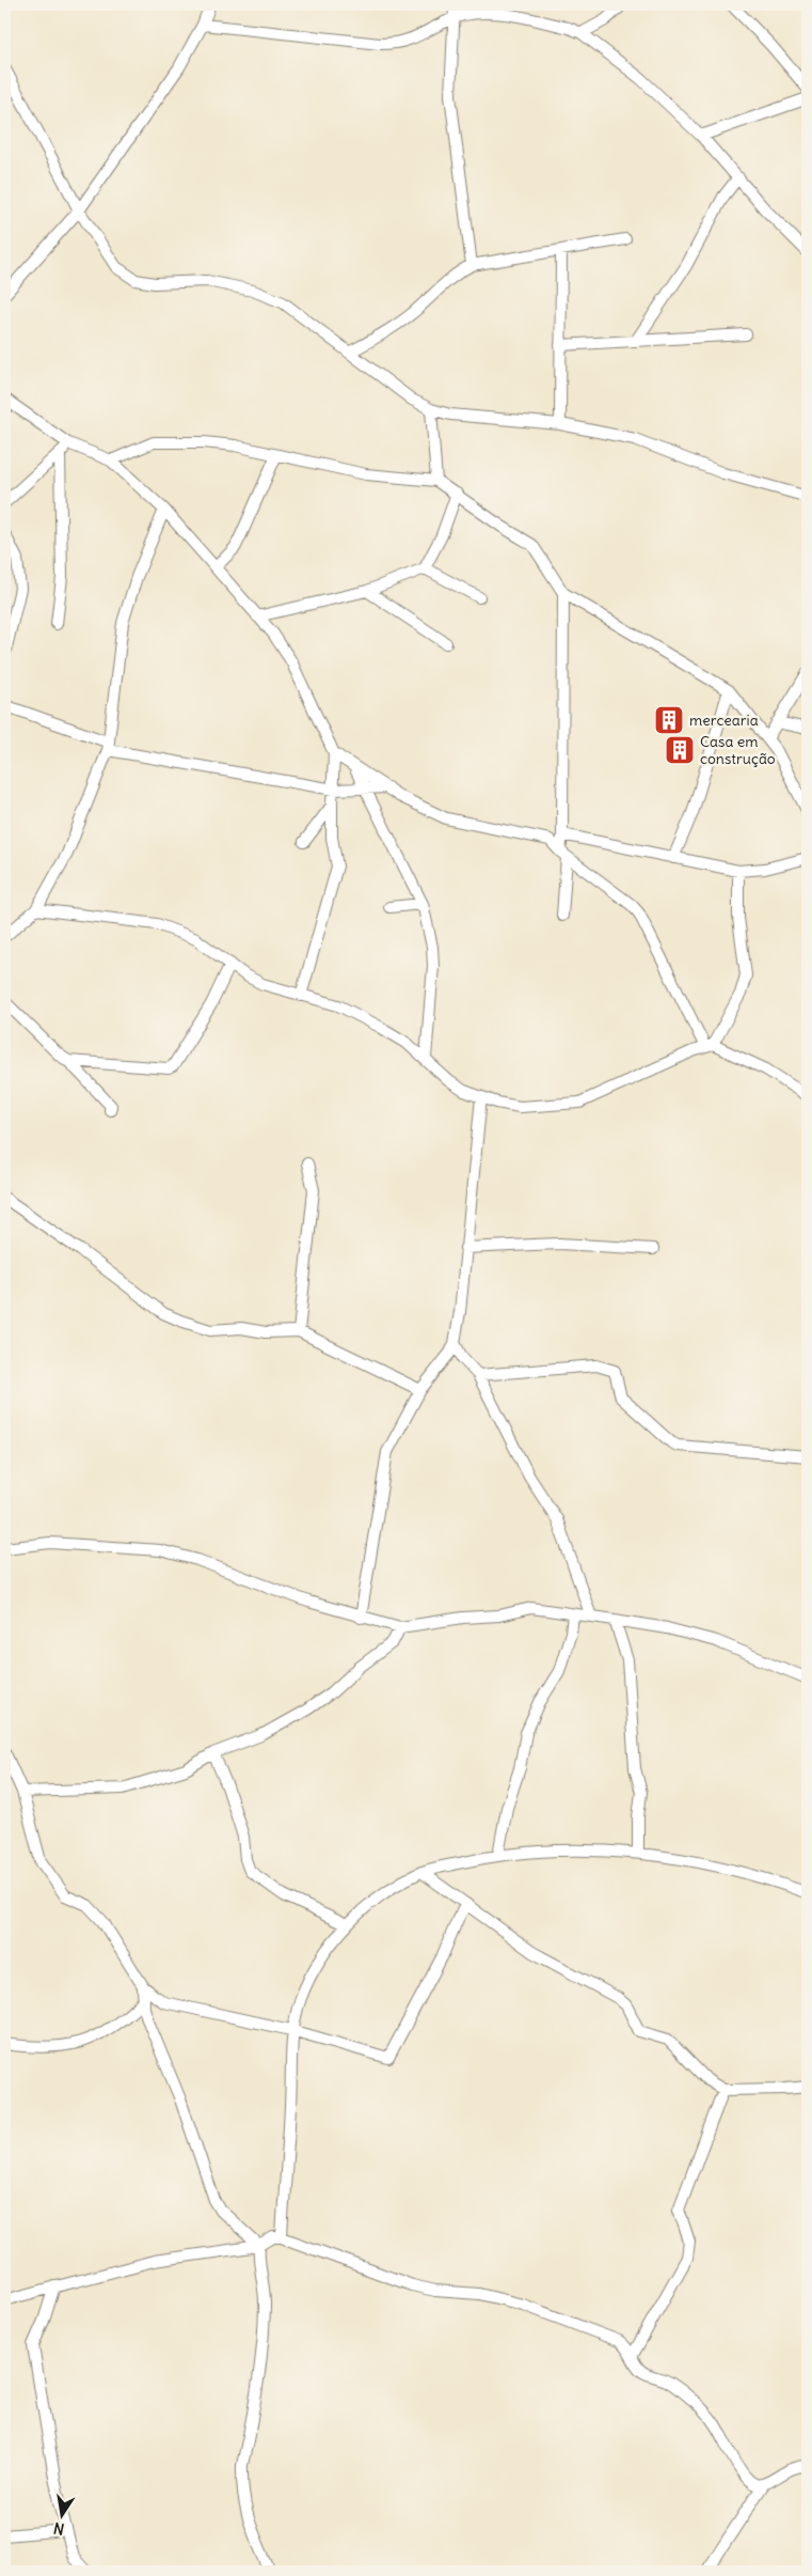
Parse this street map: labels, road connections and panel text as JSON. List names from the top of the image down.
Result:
{
  "places": {
    "building": ["mercearia", "Casa em construção"]
  },
  "north": "bottom"
}
